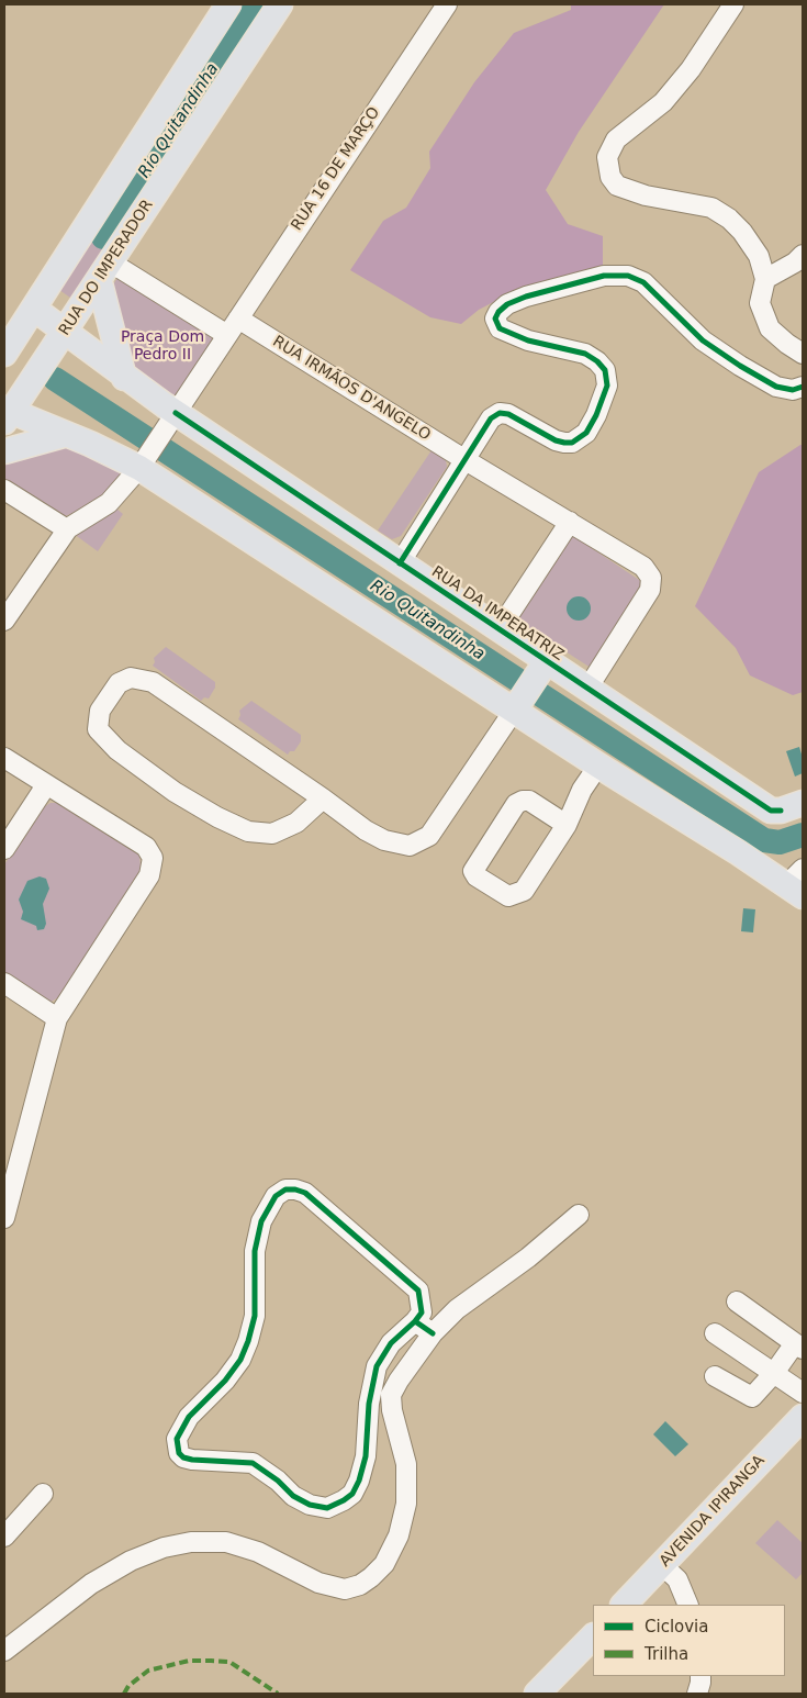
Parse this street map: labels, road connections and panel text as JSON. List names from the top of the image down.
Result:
{
  "streets": {
    "main road": ["RUA DO IMPERADOR", "RUA DA IMPERATRIZ", "AVENIDA IPIRANGA"],
    "street": ["RUA 16 DE MARÇO", "RUA IRMÃOS D'ANGELO"]
  },
  "crossings": [
    ["RUA 16 DE MARÇO", "RUA IRMÃOS D'ANGELO"],
    ["RUA IRMÃOS D'ANGELO", "RUA DA IMPERATRIZ"]
  ],
  "water": ["Rio Quitandinha"],
  "parks": ["Praça Dom Pedro II"],
  "legend": ["Ciclovia", "Trilha"]
}
